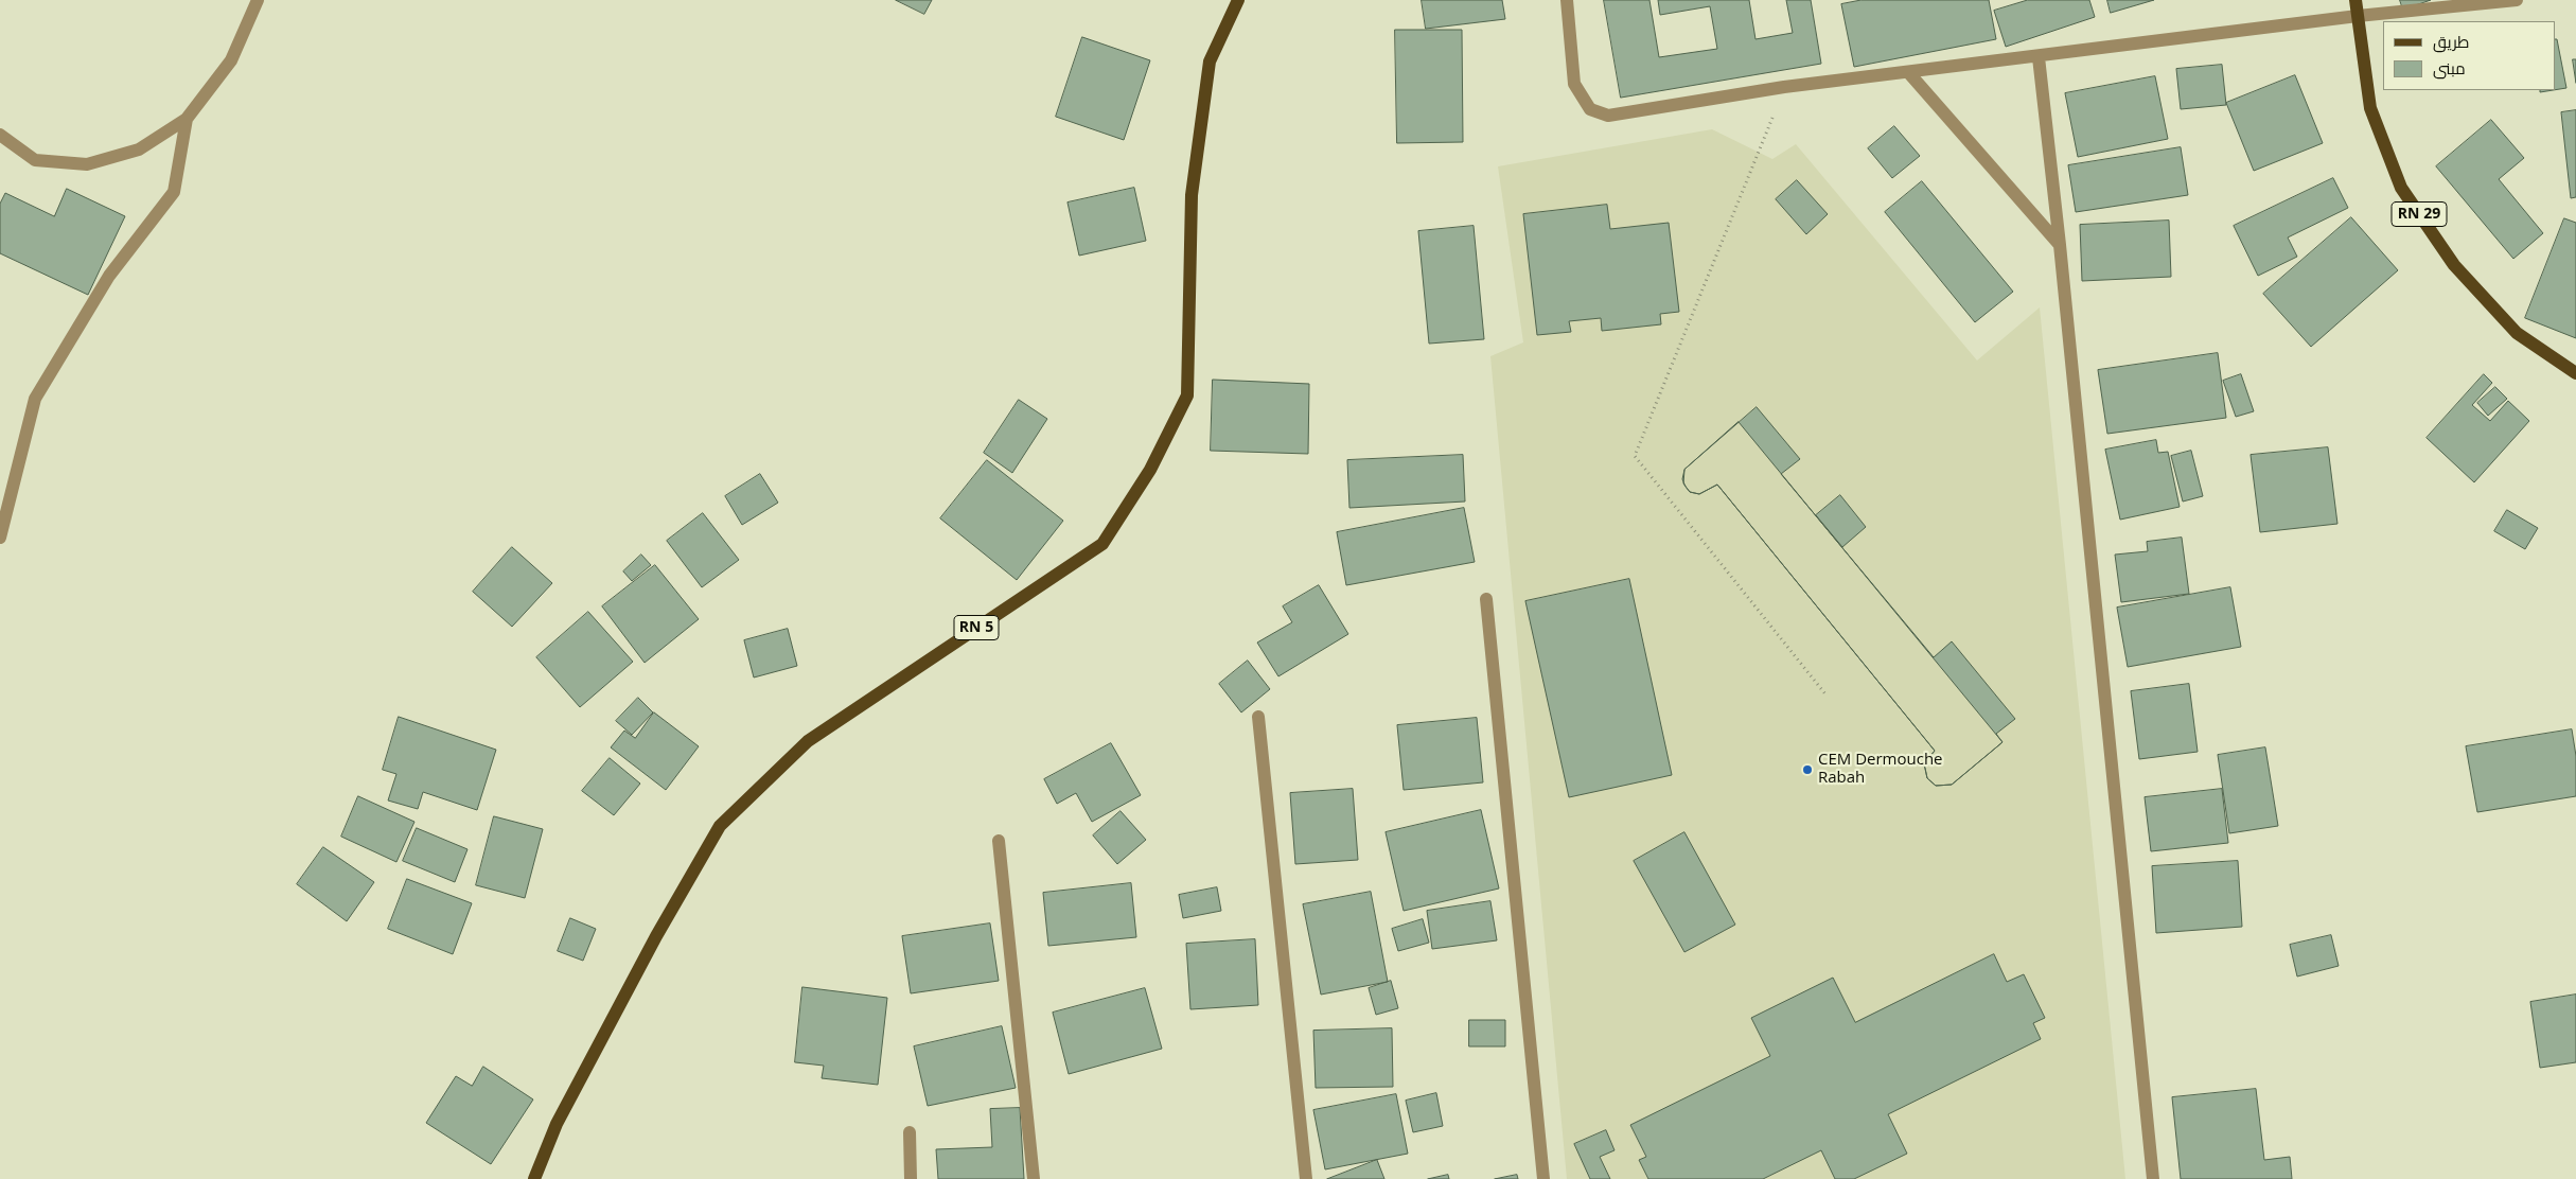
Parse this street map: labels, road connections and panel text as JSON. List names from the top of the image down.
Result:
{
  "streets": {
    "main road": ["RN 29", "RN 5"]
  },
  "places": ["CEM Dermouche Rabah"],
  "legend": ["طريق", "مبنى"]
}
